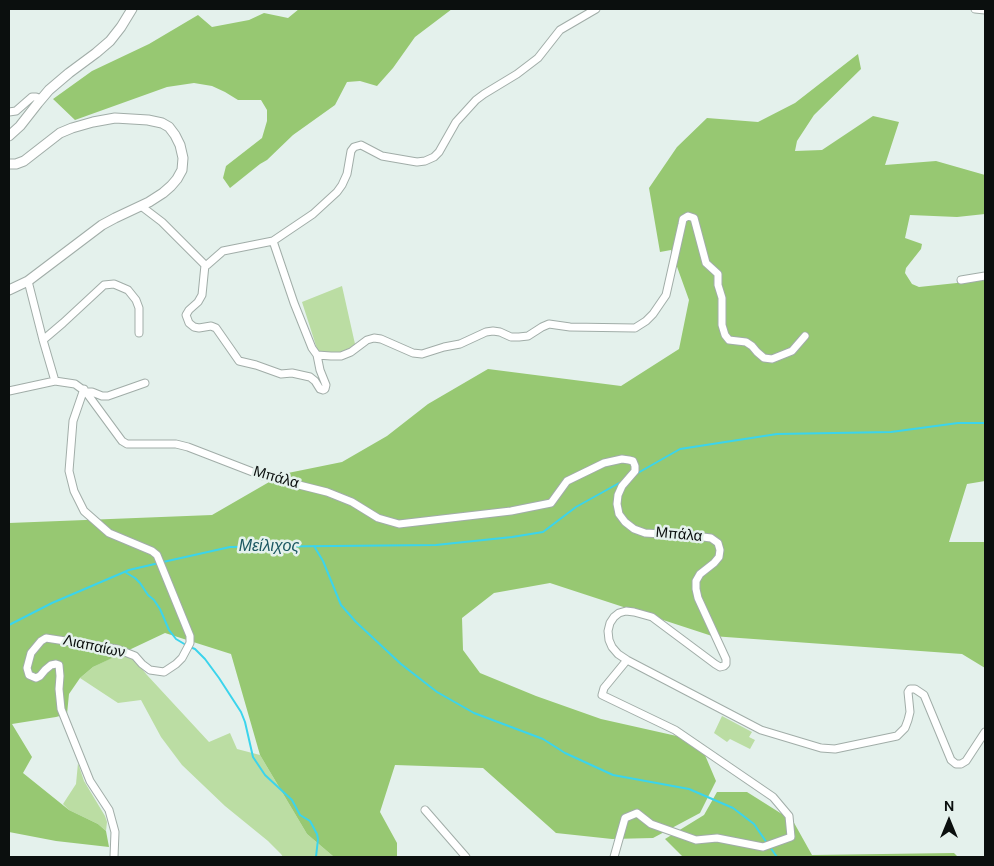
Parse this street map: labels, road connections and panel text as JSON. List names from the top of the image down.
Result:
{
  "streets": {
    "street": ["Μπάλα", "Λιαπαίων"]
  },
  "crossings": [
    ["Μπάλα", "Λιαπαίων"]
  ],
  "water": ["Μείλιχος"],
  "north": "top"
}
